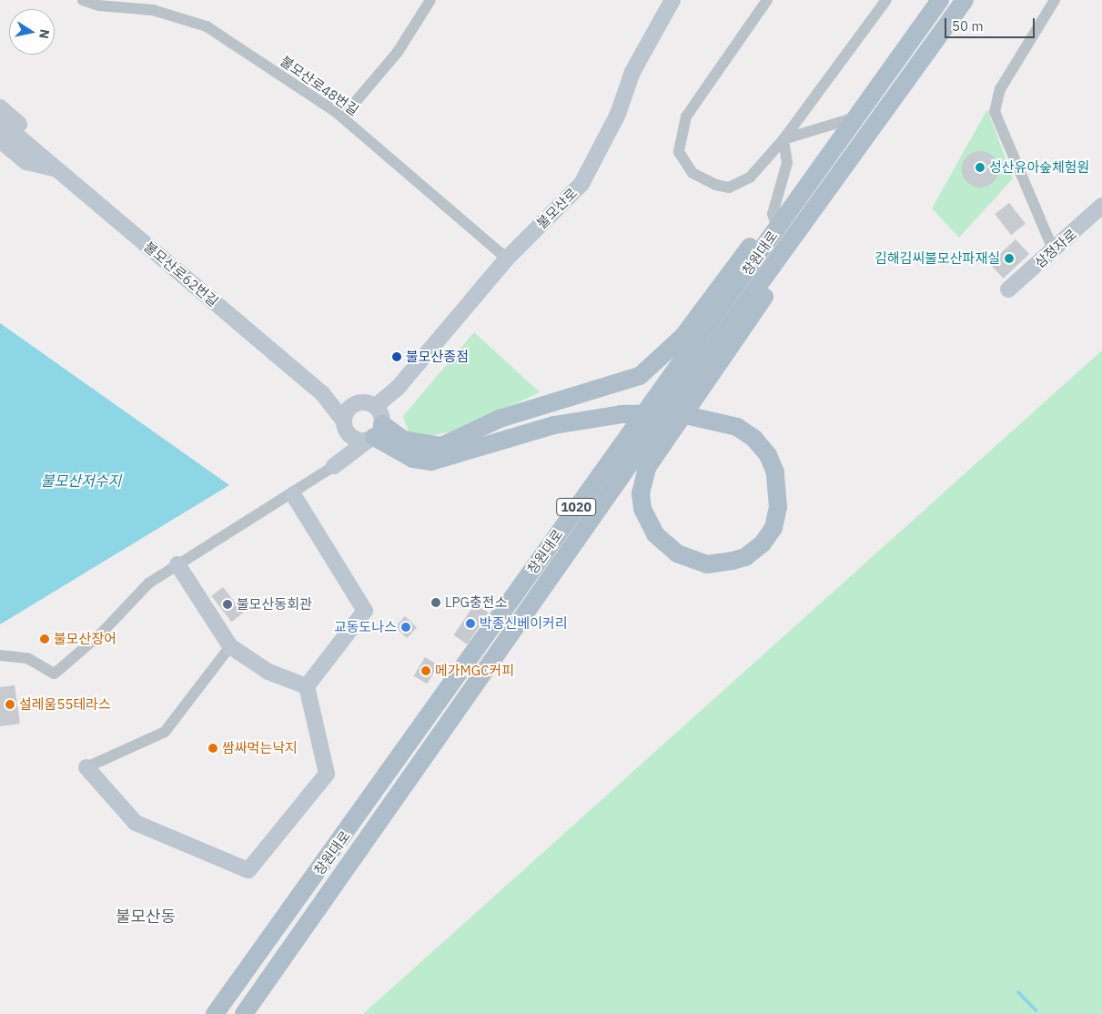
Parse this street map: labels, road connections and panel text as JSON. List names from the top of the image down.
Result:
{
  "streets": {
    "main road": ["창원대로", "1020"],
    "street": [
      "불모산로48번길",
      "불모산로",
      "삼정자로",
      "불모산로62번길"
    ]
  },
  "crossings": [
    ["불모산로48번길", "불모산로"]
  ],
  "districts": ["불모산동"],
  "water": ["불모산저수지"],
  "places": [
    "성산유아숲체험원",
    "김해김씨불모산파재실",
    "불모산종점",
    "LPG충전소",
    "불모산동회관",
    "박종신베이커리",
    "교동도나스",
    "불모산장어",
    "메가MGC커피",
    "설레움55테라스",
    "쌈싸먹는낙지"
  ],
  "scale_bar": "50 m",
  "north": "right"
}
